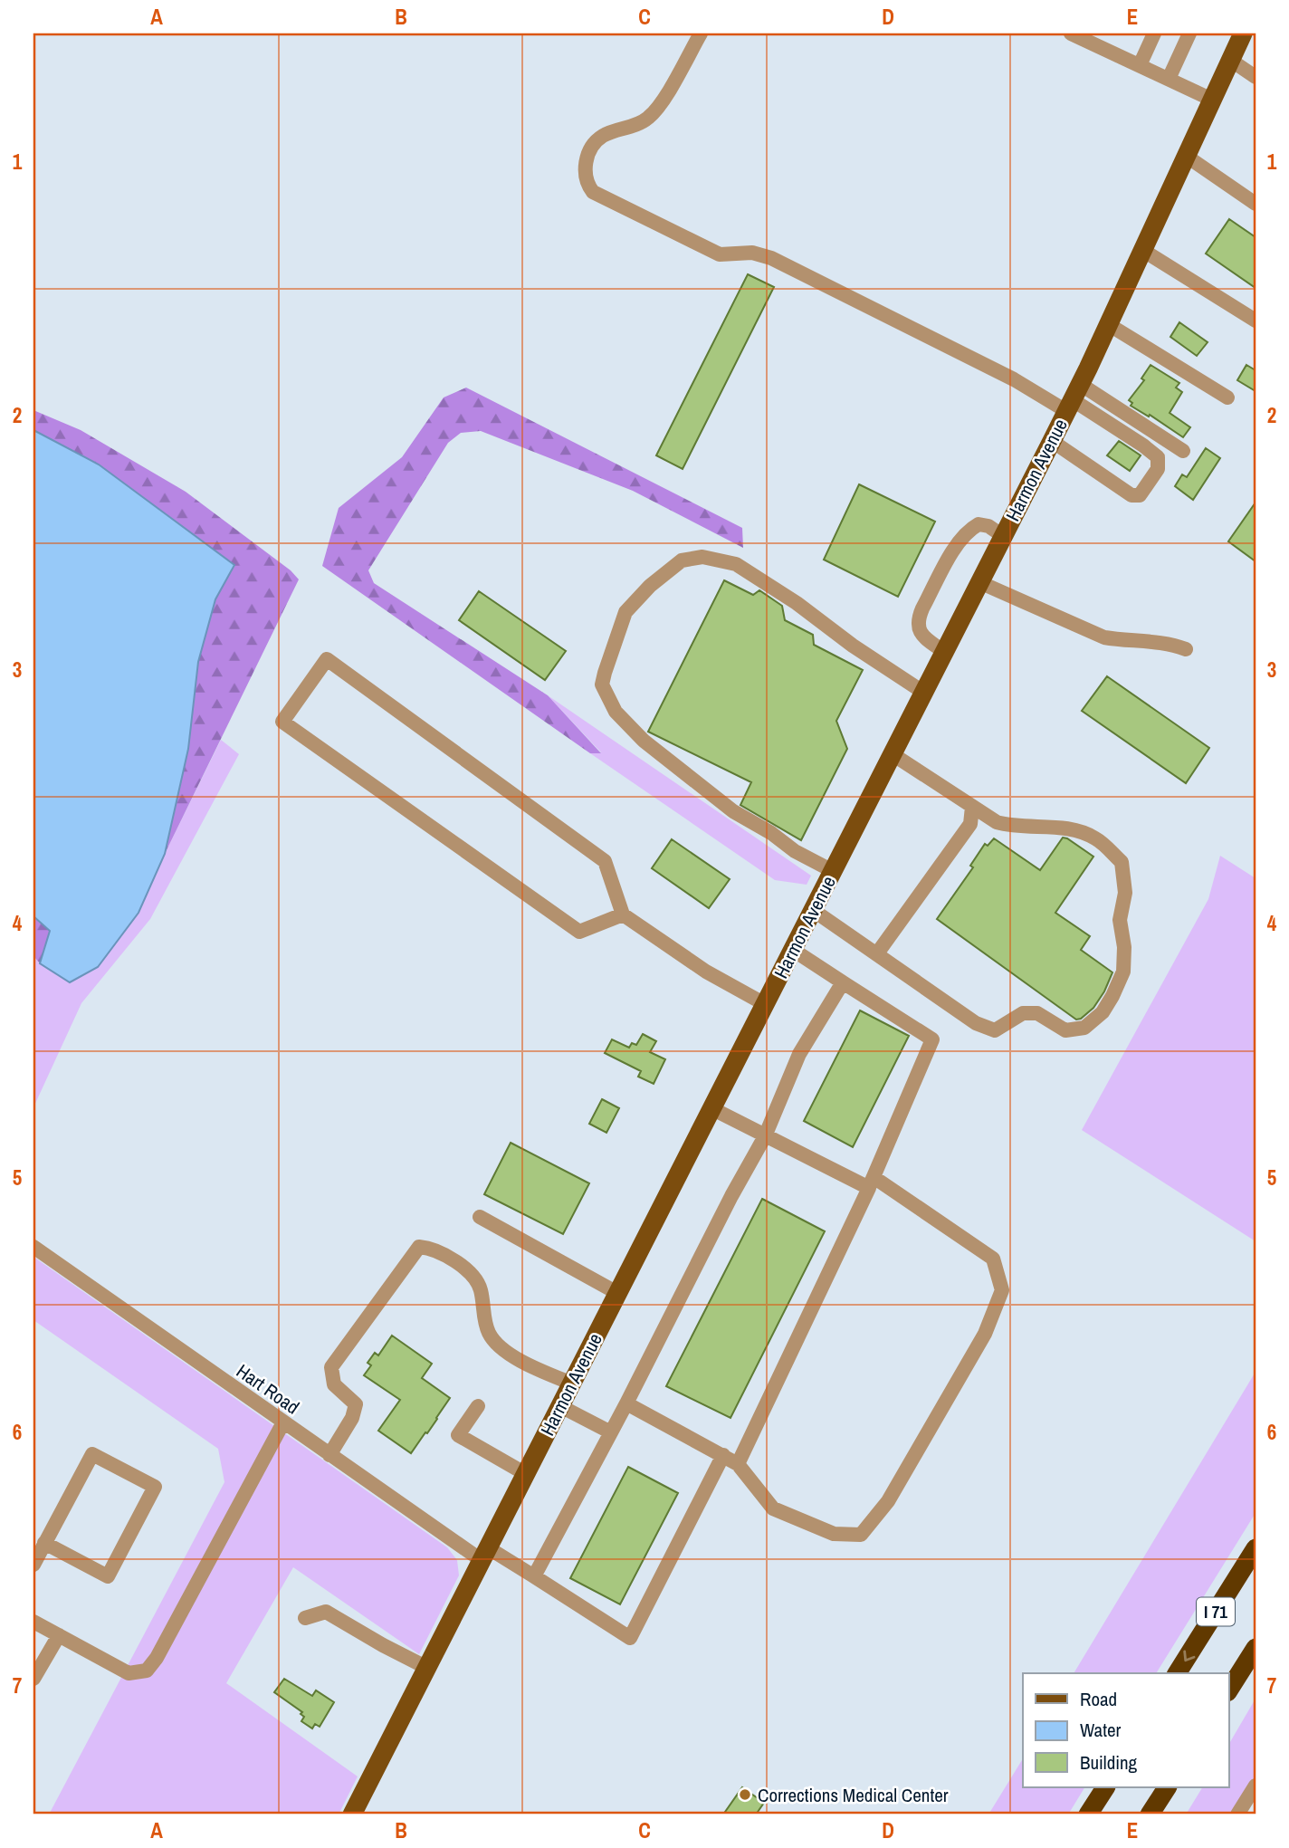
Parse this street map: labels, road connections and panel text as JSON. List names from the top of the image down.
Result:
{
  "streets": {
    "highway": ["I 71"],
    "main road": ["Harmon Avenue"],
    "street": ["Hart Road"]
  },
  "crossings": [
    ["Harmon Avenue", "Hart Road"]
  ],
  "places": ["Corrections Medical Center"],
  "legend": ["Road", "Water", "Building"],
  "grid": {
    "columns": [
      "A",
      "B",
      "C",
      "D",
      "E"
    ],
    "rows": [
      "1",
      "2",
      "3",
      "4",
      "5",
      "6",
      "7"
    ]
  }
}
